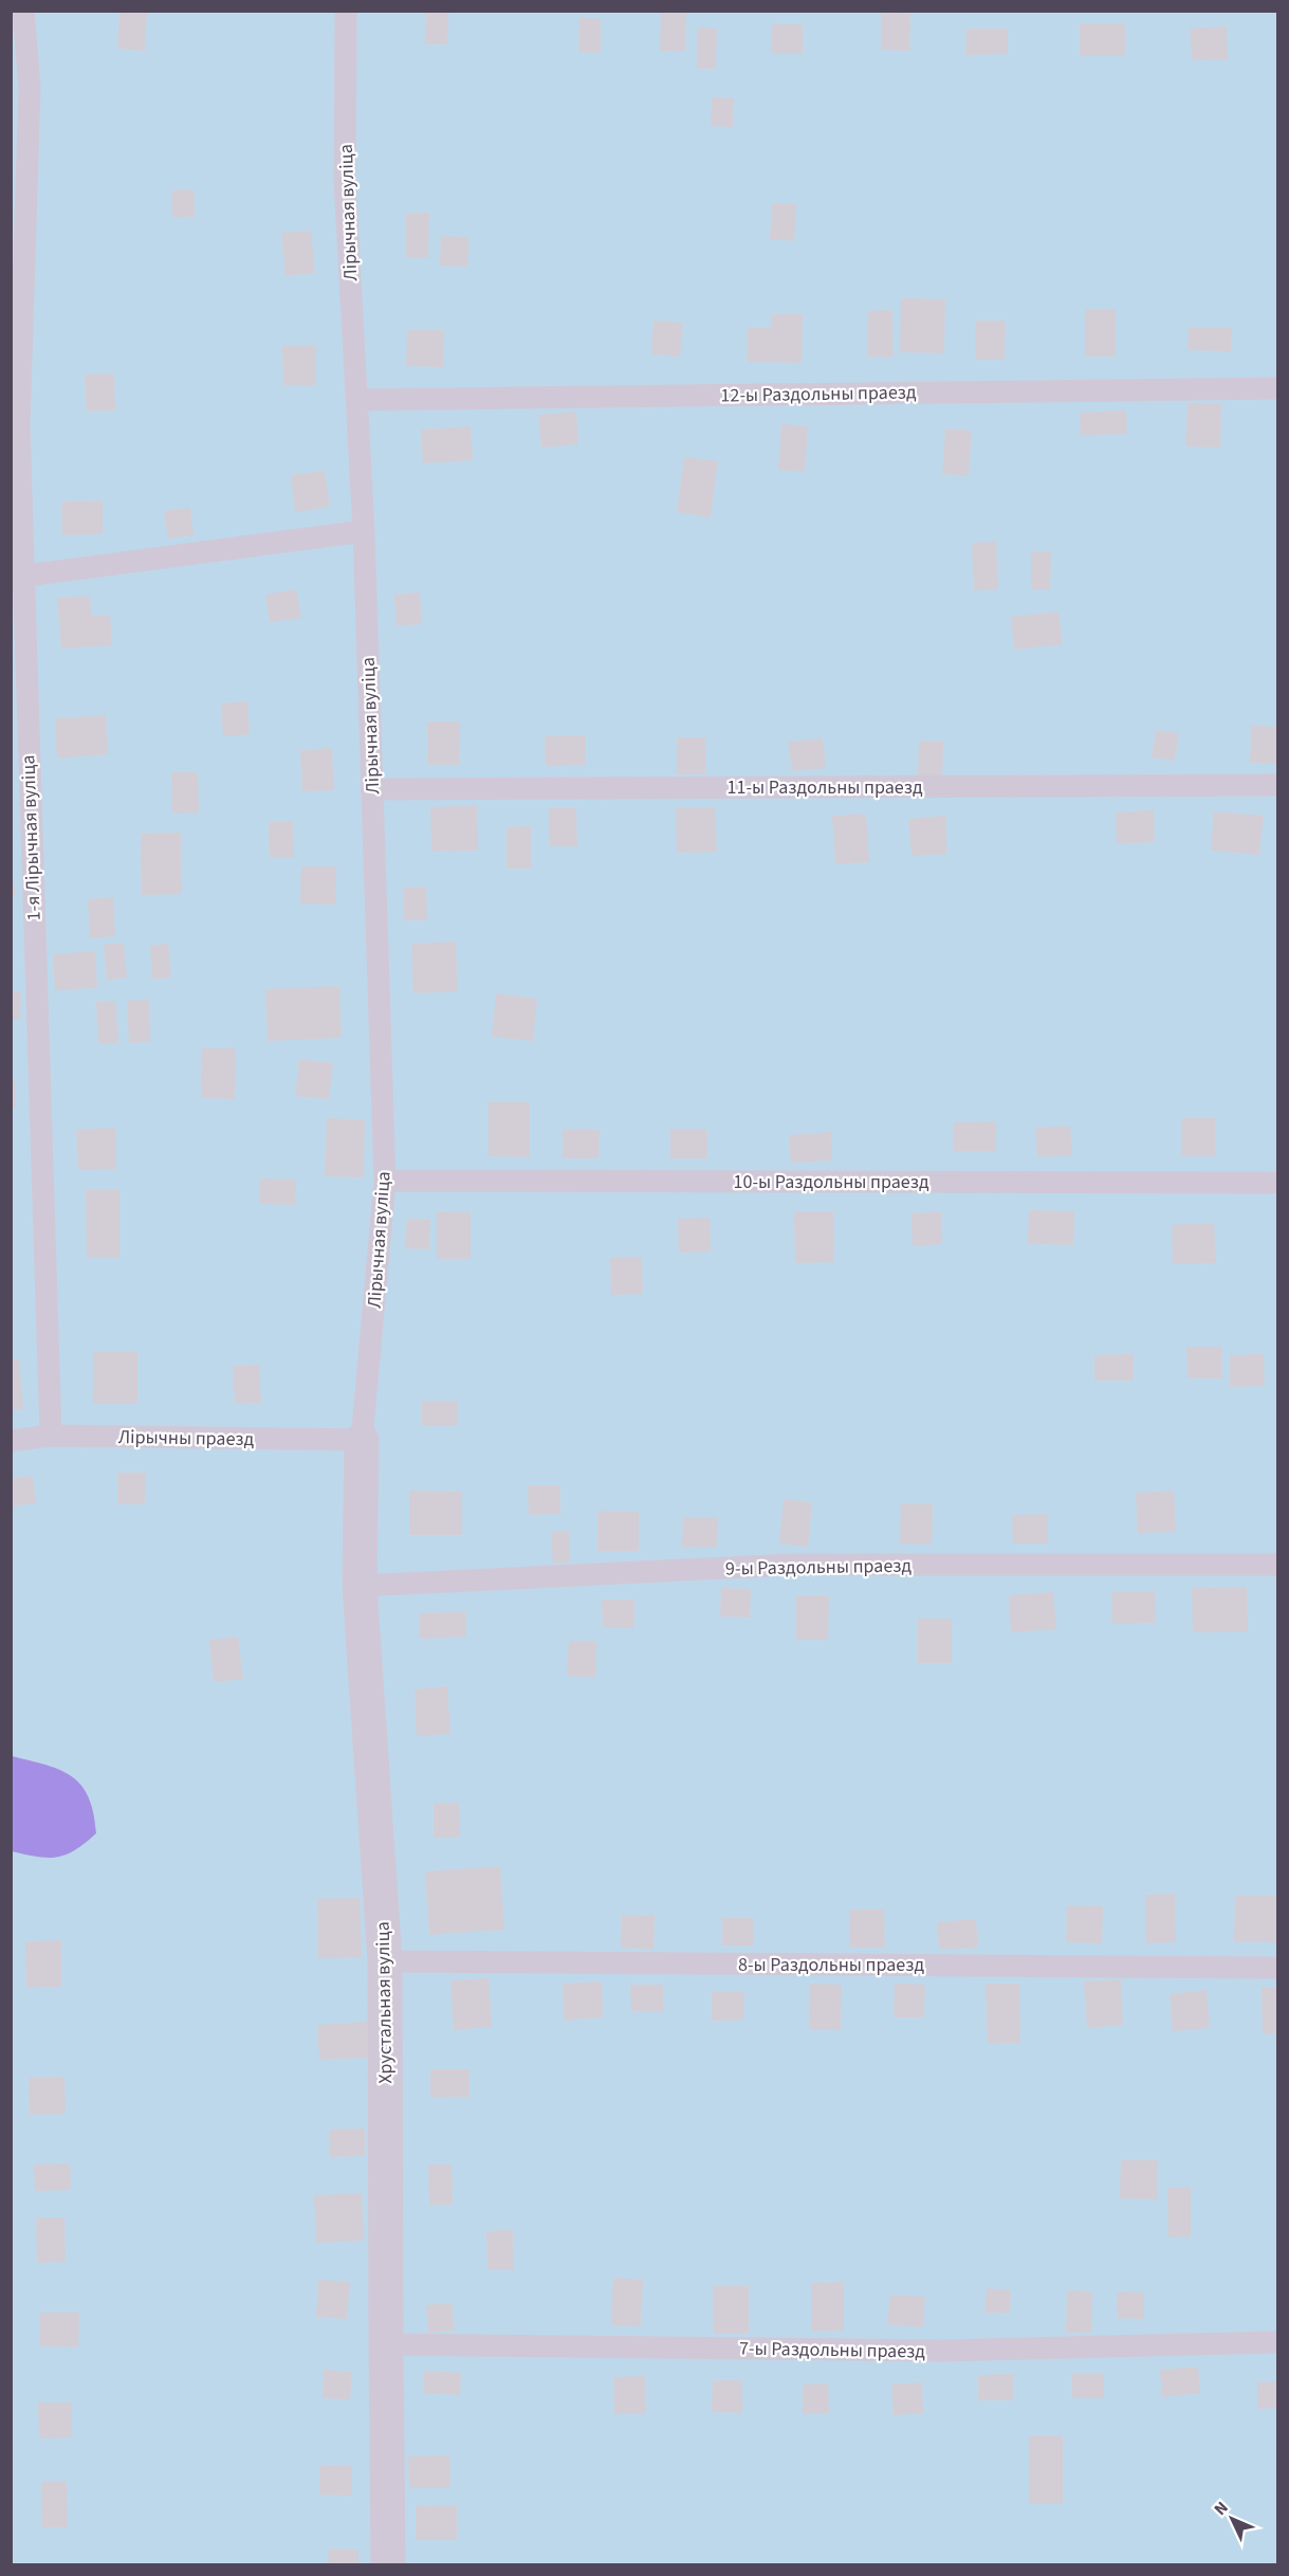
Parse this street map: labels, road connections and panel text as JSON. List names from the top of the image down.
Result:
{
  "streets": {
    "street": ["Хрустальная вуліца"],
    "lane": [
      "Лірычная вуліца",
      "12-ы Раздольны праезд",
      "11-ы Раздольны праезд",
      "1-я Лірычная вуліца",
      "10-ы Раздольны праезд",
      "Лірычны праезд",
      "9-ы Раздольны праезд",
      "8-ы Раздольны праезд",
      "7-ы Раздольны праезд"
    ]
  },
  "crossings": [
    ["Лірычная вуліца", "12-ы Раздольны праезд"],
    ["Лірычная вуліца", "11-ы Раздольны праезд"],
    ["Лірычная вуліца", "10-ы Раздольны праезд"],
    ["Лірычная вуліца", "Лірычны праезд"],
    ["Лірычная вуліца", "Хрустальная вуліца"],
    ["1-я Лірычная вуліца", "Лірычны праезд"],
    ["Лірычны праезд", "Хрустальная вуліца"],
    ["9-ы Раздольны праезд", "Хрустальная вуліца"],
    ["8-ы Раздольны праезд", "Хрустальная вуліца"],
    ["Хрустальная вуліца", "7-ы Раздольны праезд"]
  ],
  "north": "top left"
}
